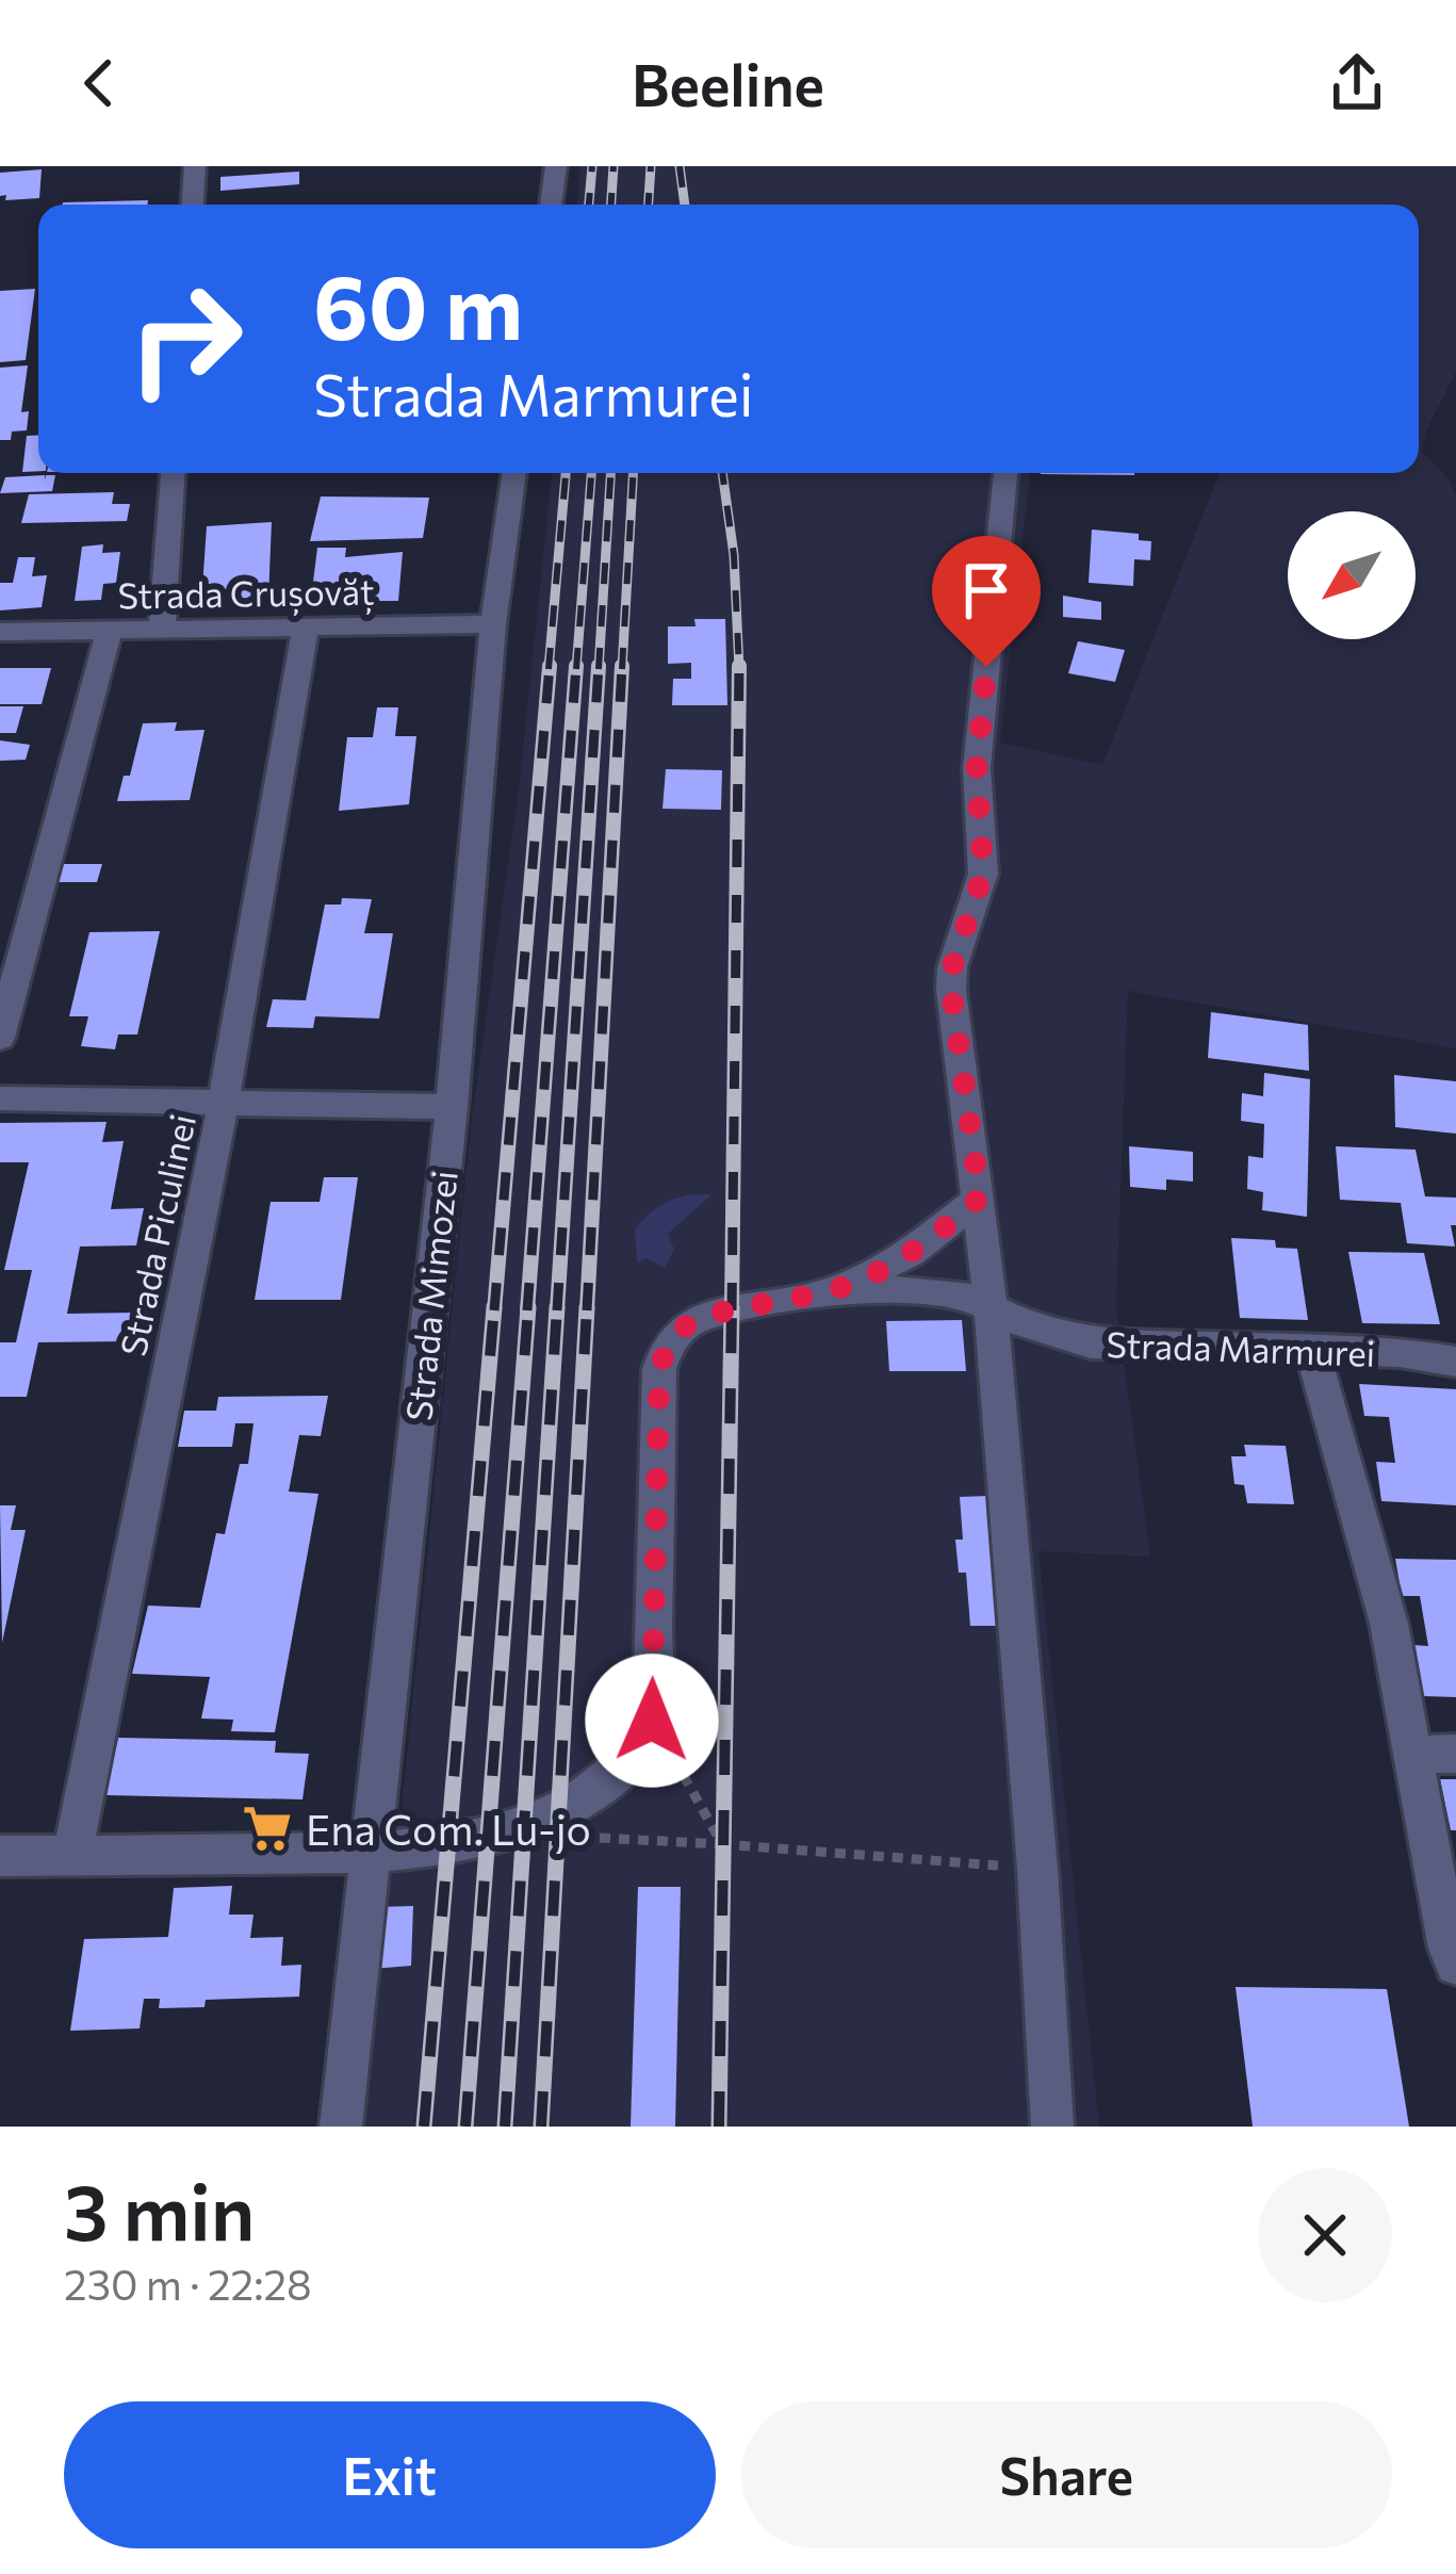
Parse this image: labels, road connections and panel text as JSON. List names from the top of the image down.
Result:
{
  "streets": {
    "street": [
      "Strada Crușovăț",
      "Strada Piculinei",
      "Strada Mimozei",
      "Strada Marmurei"
    ]
  },
  "crossings": [
    ["Strada Crușovăț", "Strada Piculinei"],
    ["Strada Crușovăț", "Strada Mimozei"]
  ],
  "places": {
    "supermarket": ["Ena Com. Lu-jo"]
  },
  "north": "bottom left",
  "page": {
    "header": "Beeline",
    "turn": ["60 m", "Strada Marmurei"],
    "heading": ["3 min", "230 m · 22:28"],
    "buttons": ["Exit", "Share"]
  }
}
